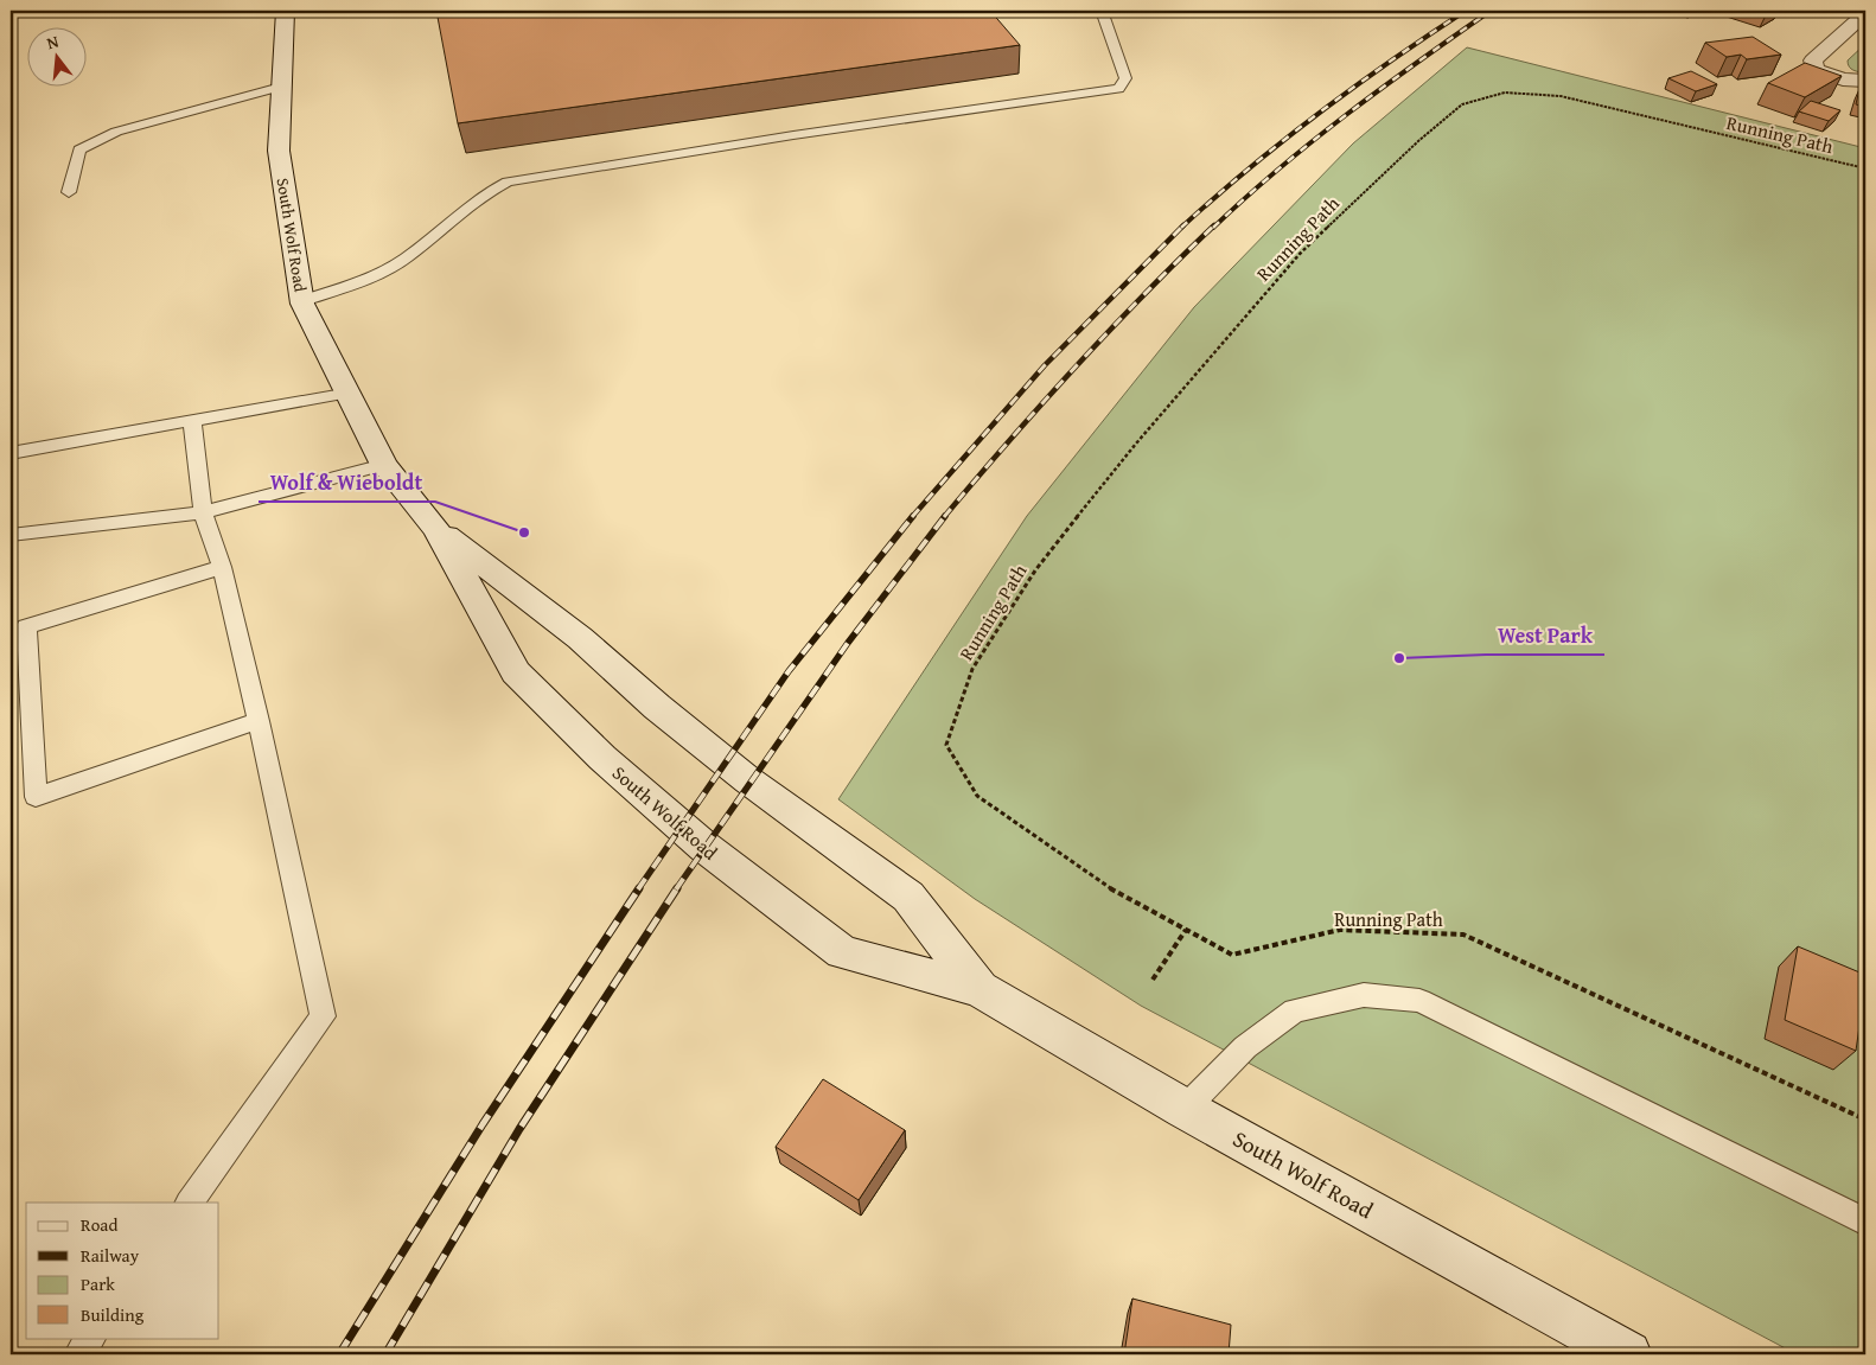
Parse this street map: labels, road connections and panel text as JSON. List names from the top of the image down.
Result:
{
  "streets": {
    "main road": ["South Wolf Road"],
    "path": ["Running Path"]
  },
  "places": ["Wolf & Wieboldt", "West Park"],
  "legend": [
    "Road",
    "Railway",
    "Park",
    "Building"
  ],
  "north": "top"
}
